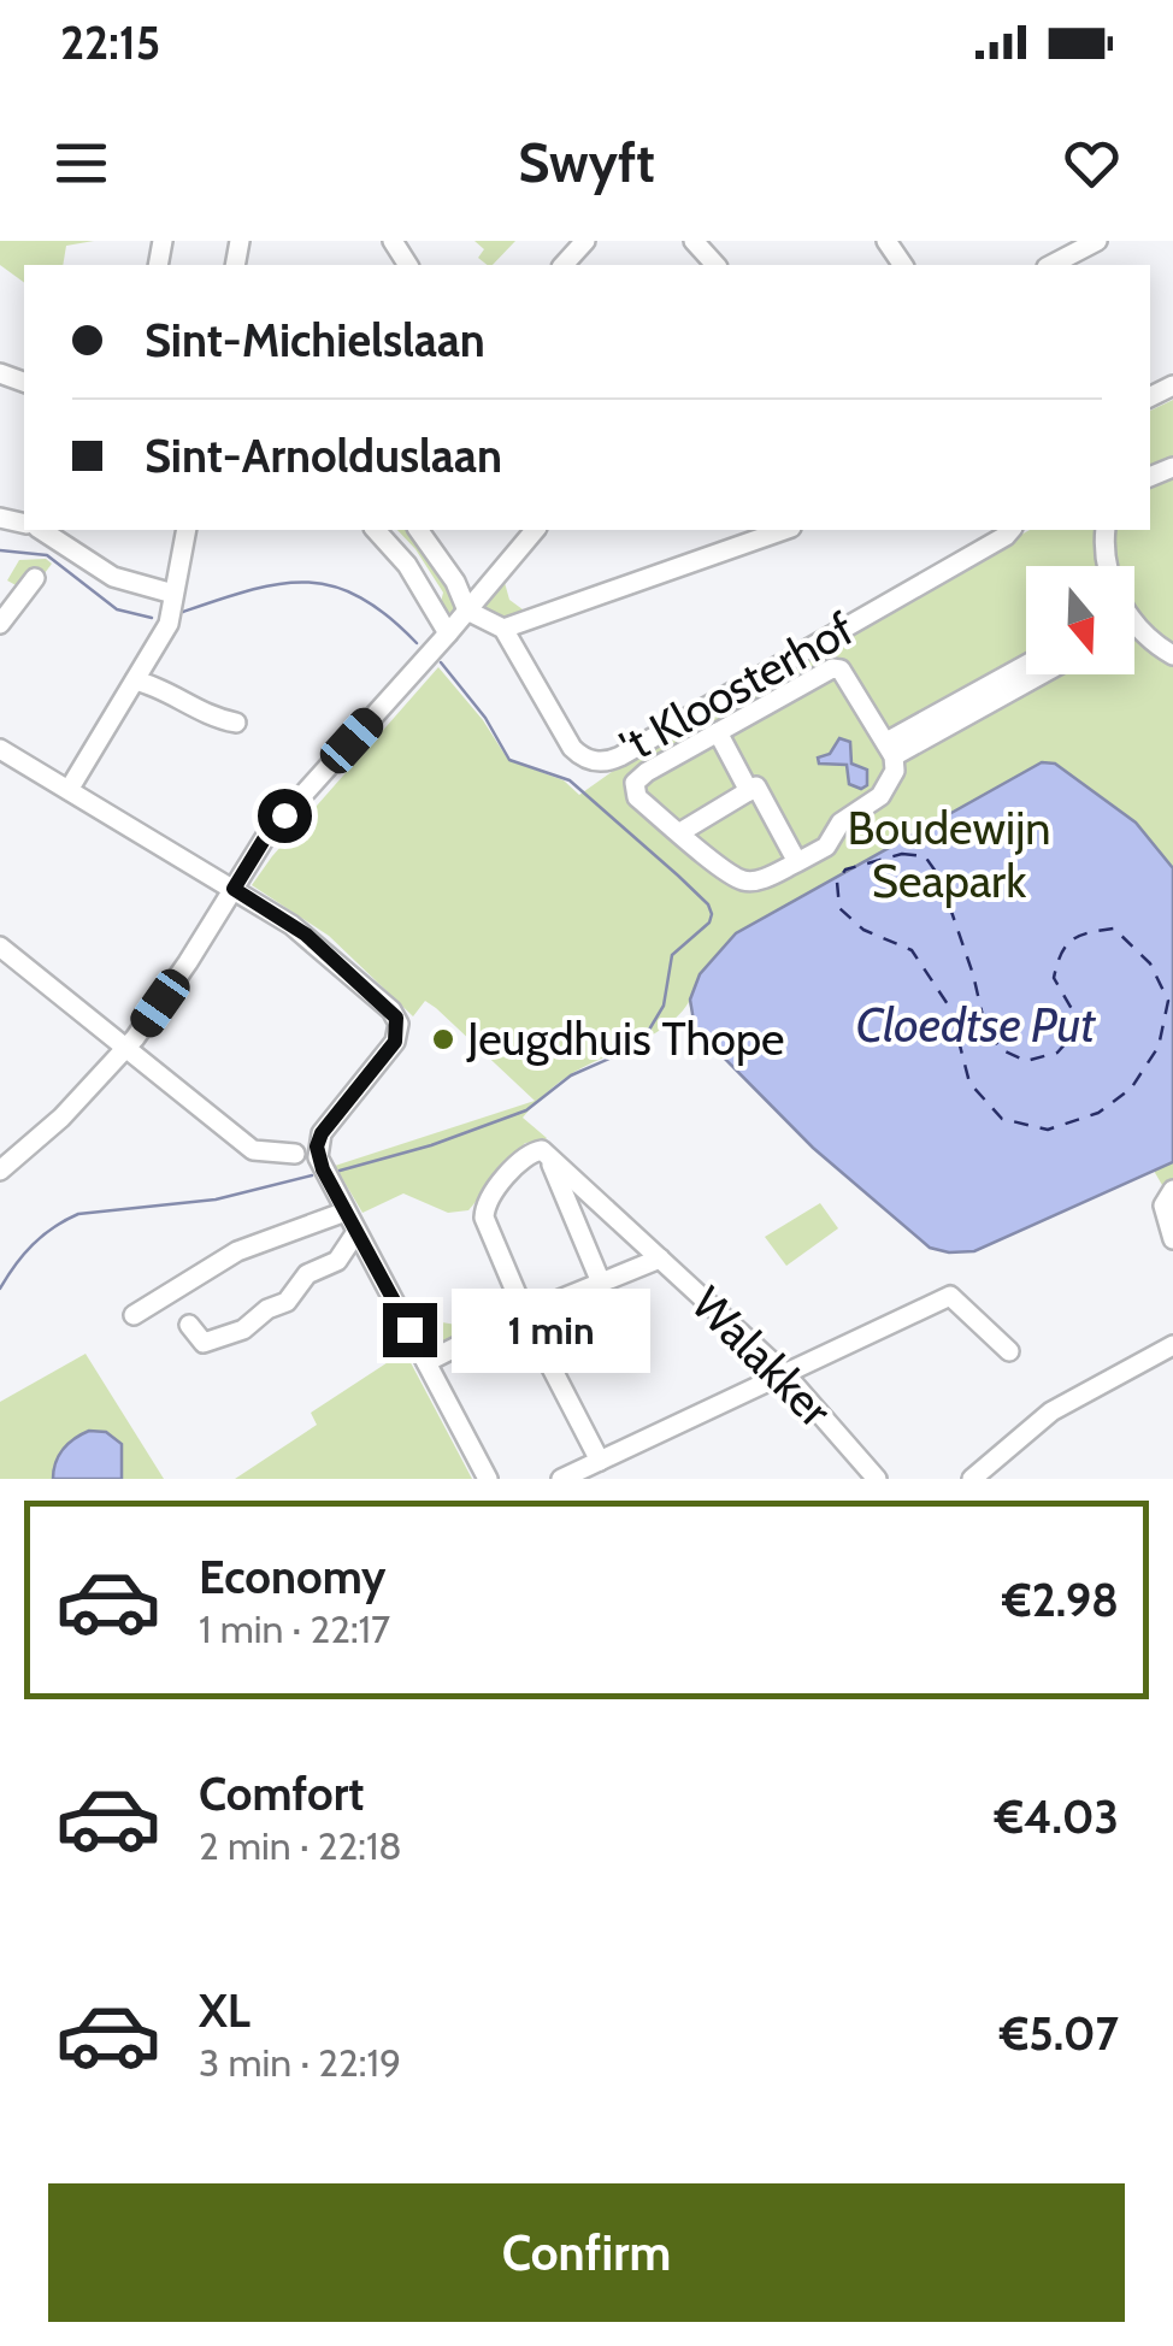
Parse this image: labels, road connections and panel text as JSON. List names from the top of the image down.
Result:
{
  "streets": {
    "street": ["'t Kloosterhof", "Walakker"]
  },
  "water": ["Cloedtse Put"],
  "parks": ["Boudewijn Seapark"],
  "places": ["Jeugdhuis Thope"],
  "north": "bottom",
  "page": {
    "status": "22:15",
    "header": "Swyft",
    "banner": ["Sint-Michielslaan", "Sint-Arnolduslaan"],
    "bubble": "1 min",
    "list": [
      {
        "name": "Economy",
        "note": "1 min · 22:17",
        "value": "€2.98"
      },
      {
        "name": "Comfort",
        "note": "2 min · 22:18",
        "value": "€4.03"
      },
      {
        "name": "XL",
        "note": "3 min · 22:19",
        "value": "€5.07"
      }
    ],
    "buttons": "Confirm"
  }
}
